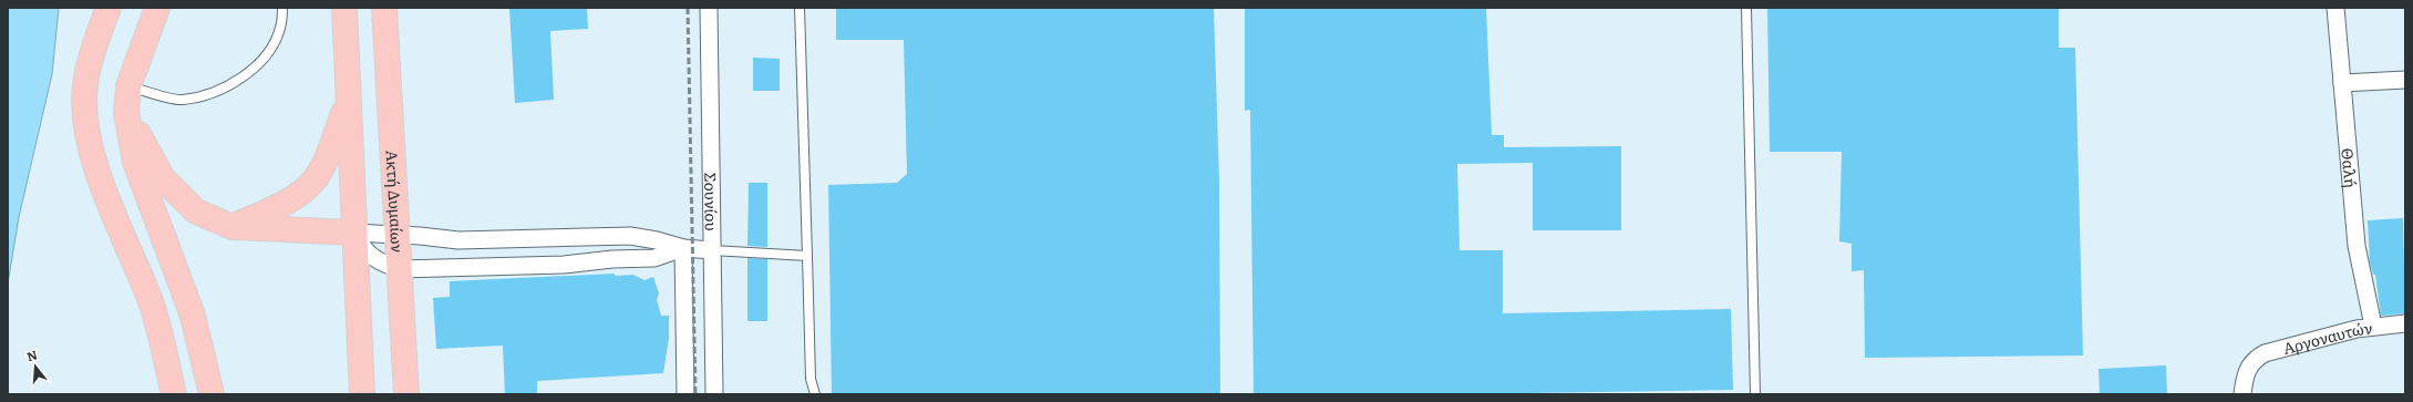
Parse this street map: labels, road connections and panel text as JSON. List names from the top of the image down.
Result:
{
  "streets": {
    "main road": ["Ακτή Δυμαίων"],
    "street": ["Θαλή", "Σουνίου", "Αργοναυτών"]
  },
  "crossings": [
    ["Θαλή", "Αργοναυτών"]
  ],
  "north": "top"
}
